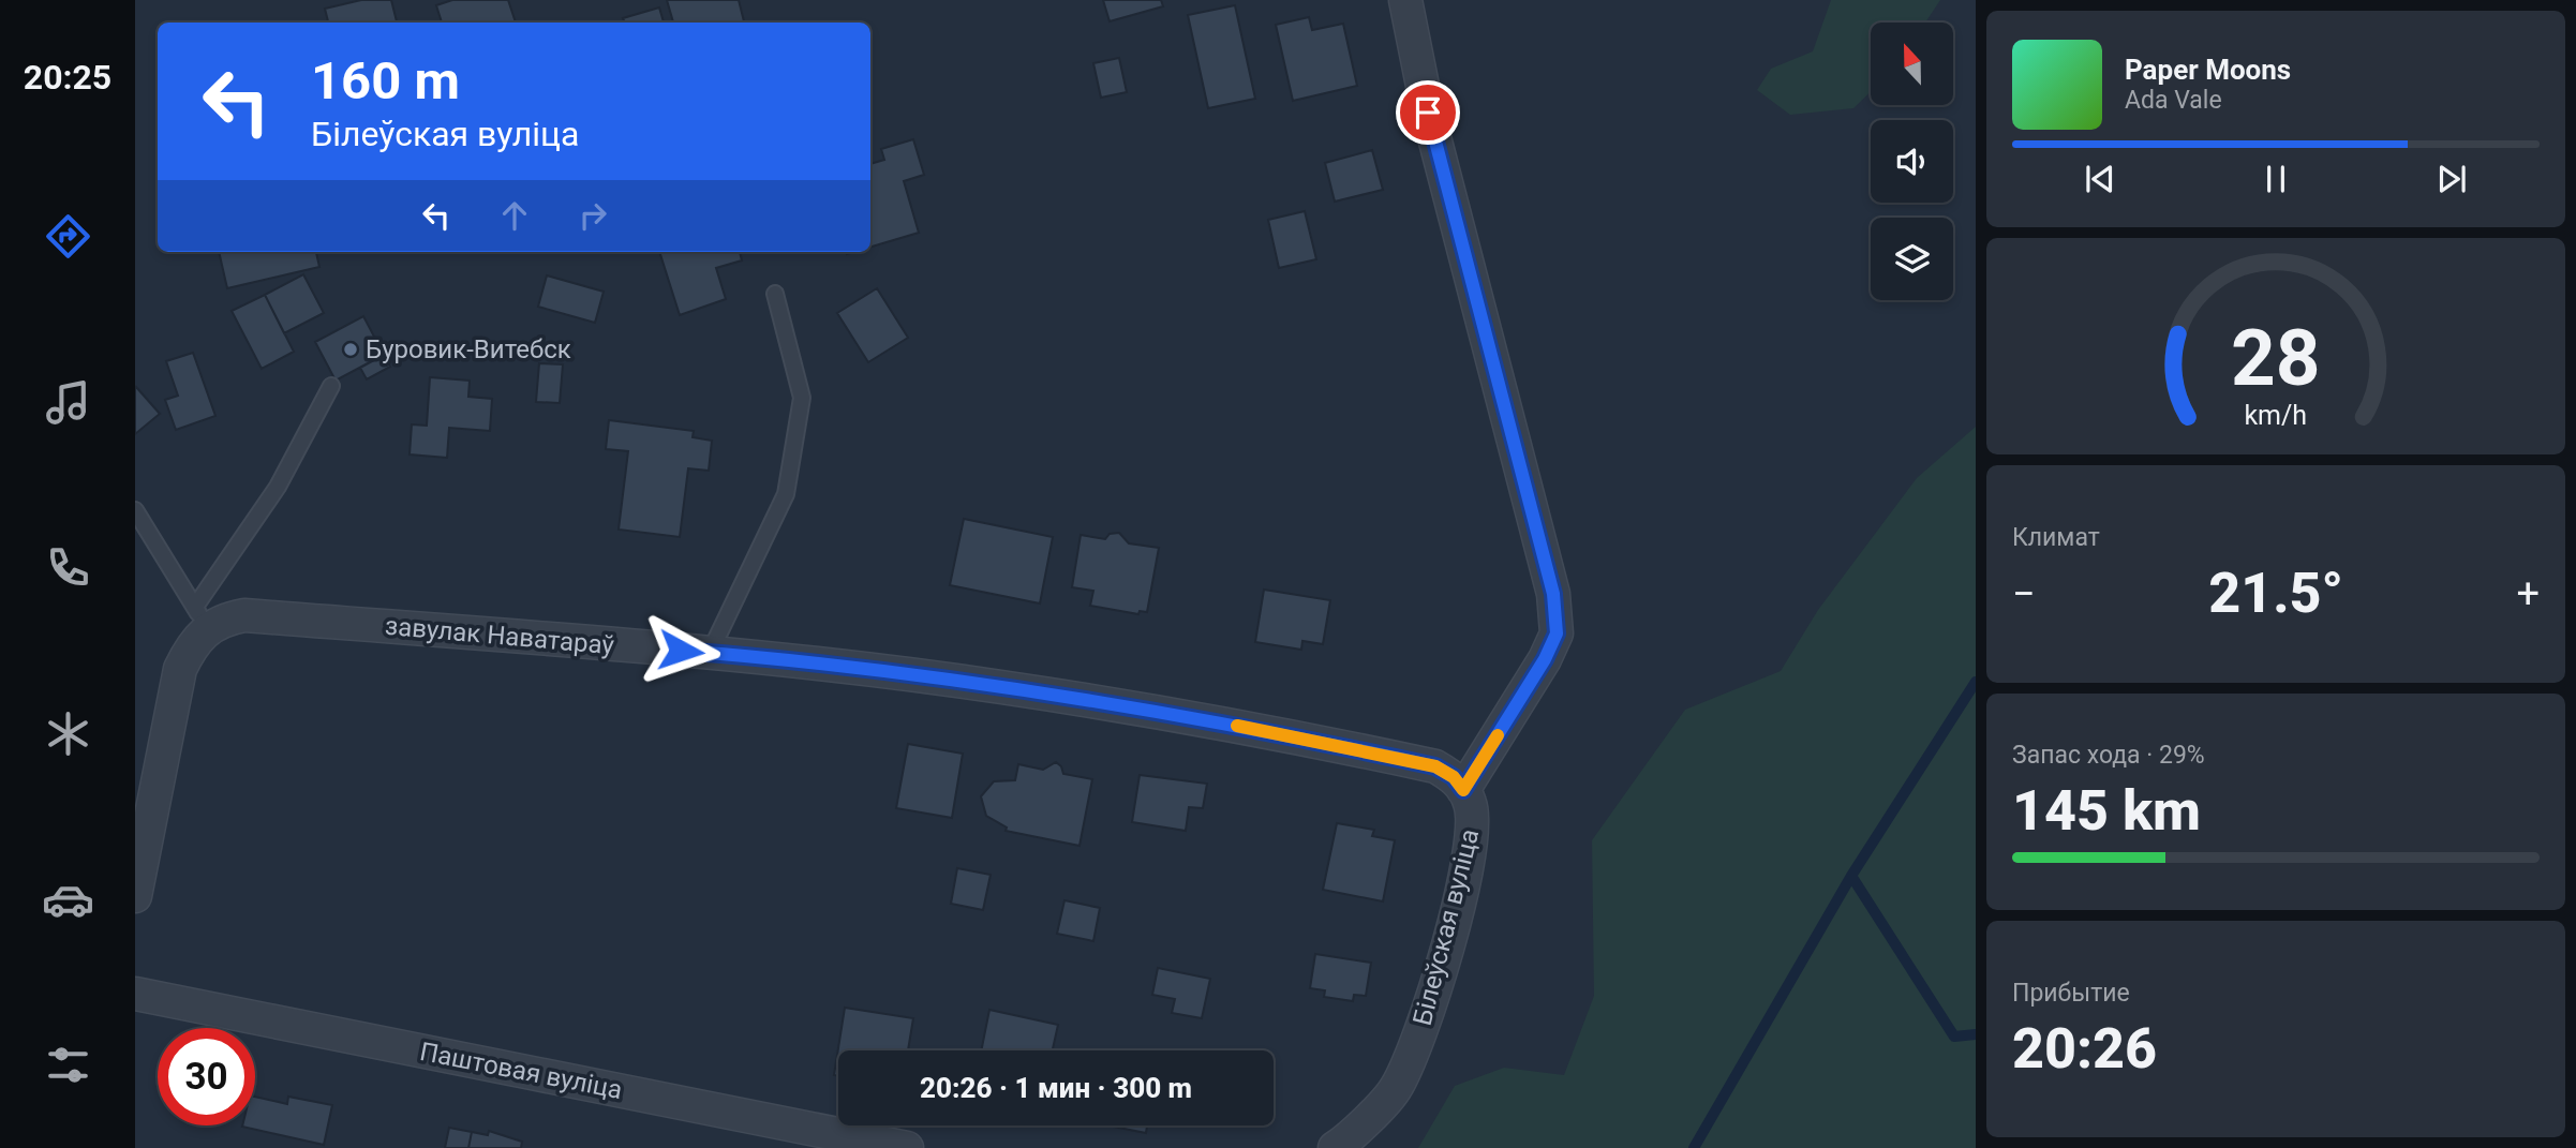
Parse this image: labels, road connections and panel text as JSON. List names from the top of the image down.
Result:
{
  "streets": {
    "street": ["завулак Наватараў", "Білеўская вуліца", "Паштовая вуліца"]
  },
  "crossings": [
    ["завулак Наватараў", "Білеўская вуліца"]
  ],
  "places": ["Буровик-Витебск"],
  "north": "top",
  "page": {
    "tabs": "20:25",
    "turn": ["160 m", "Білеўская вуліца"],
    "song": ["Paper Moons", "Ada Vale"],
    "tile": [
      "Климат",
      ["Запас хода · 29%", "145 km"],
      ["Прибытие", "20:26"]
    ],
    "heat": ["−", "21.5°", "+"],
    "limit": "30",
    "trip": "20:26 · 1 мин · 300 m",
    "gauge": ["28", "km/h"]
  }
}
